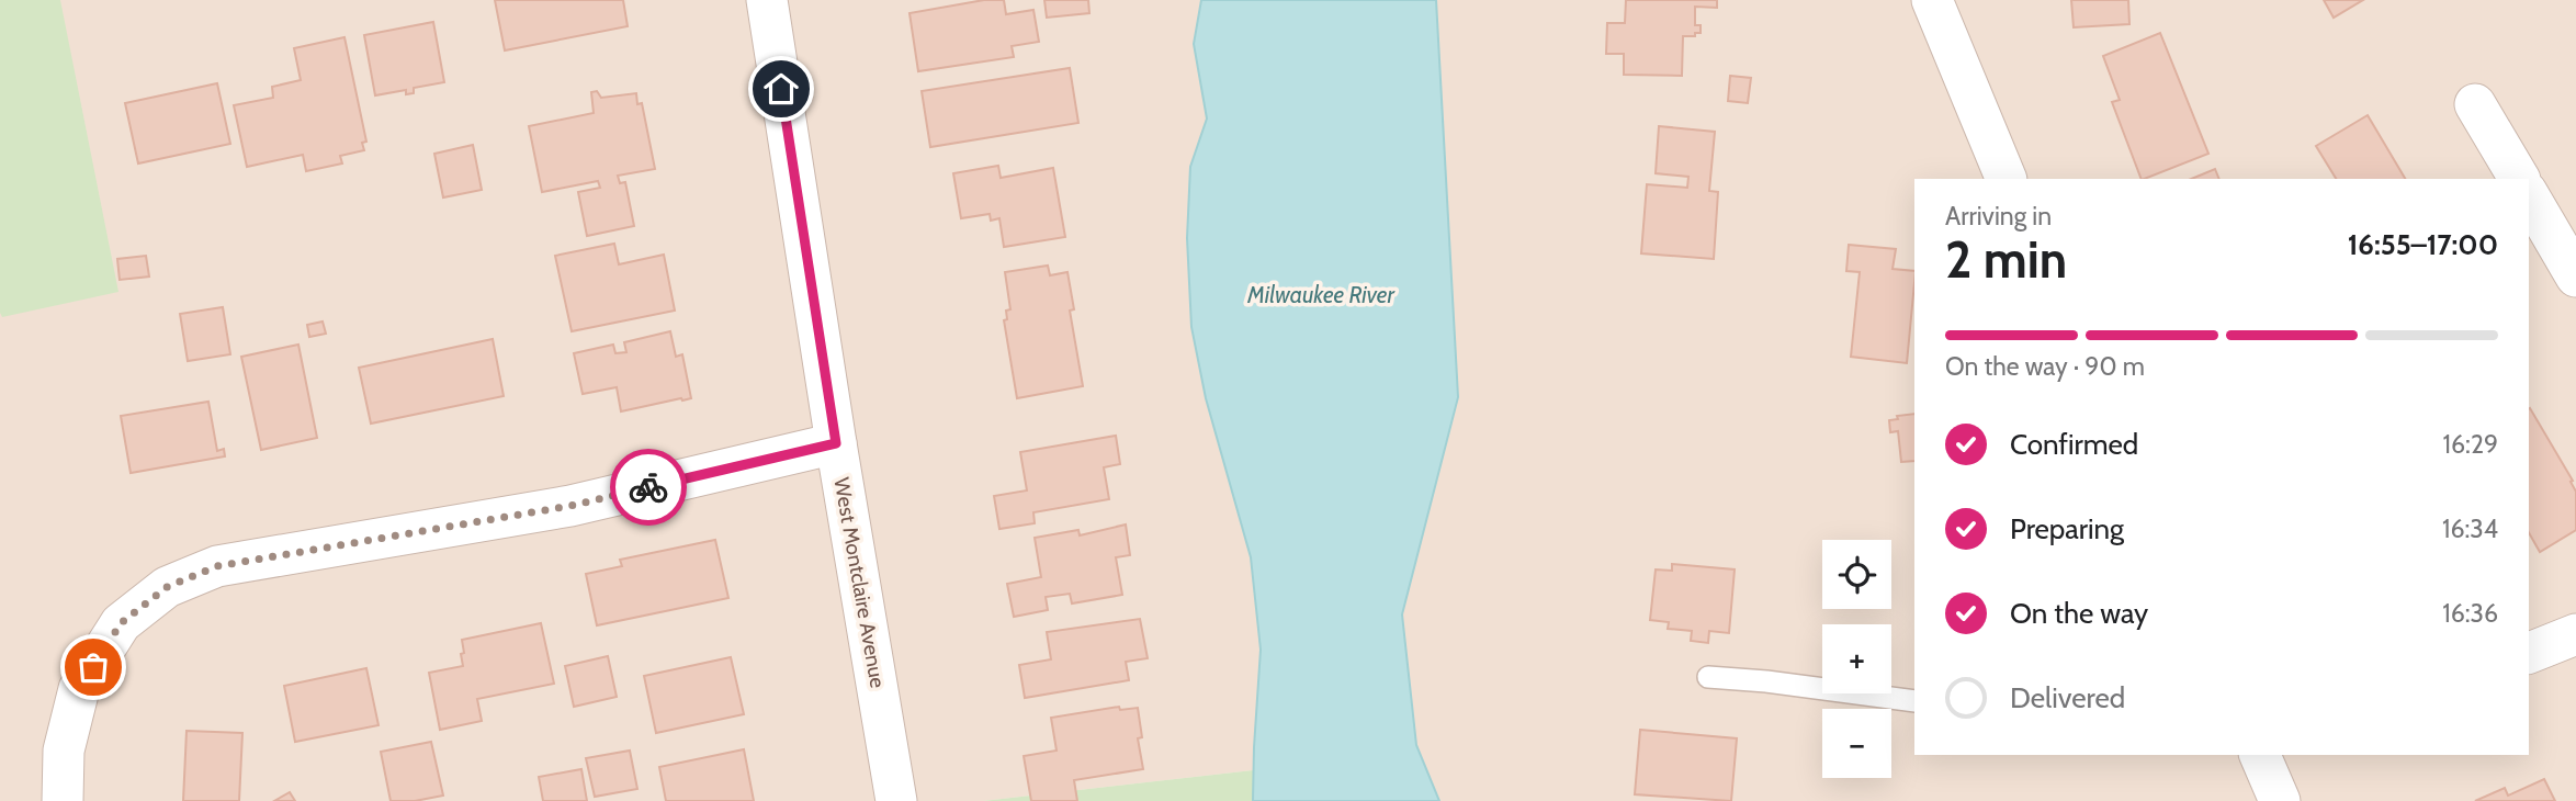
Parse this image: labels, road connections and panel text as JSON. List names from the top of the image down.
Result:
{
  "streets": {
    "street": ["West Montclaire Avenue"]
  },
  "water": ["Milwaukee River"],
  "page": {
    "heading": ["2 min", "Arriving in", "16:55–17:00"],
    "bar": "On the way · 90 m",
    "list": [
      ["Confirmed", "16:29"],
      ["Preparing", "16:34"],
      ["On the way", "16:36"],
      "Delivered"
    ],
    "map_buttons": ["+", "−"]
  }
}
